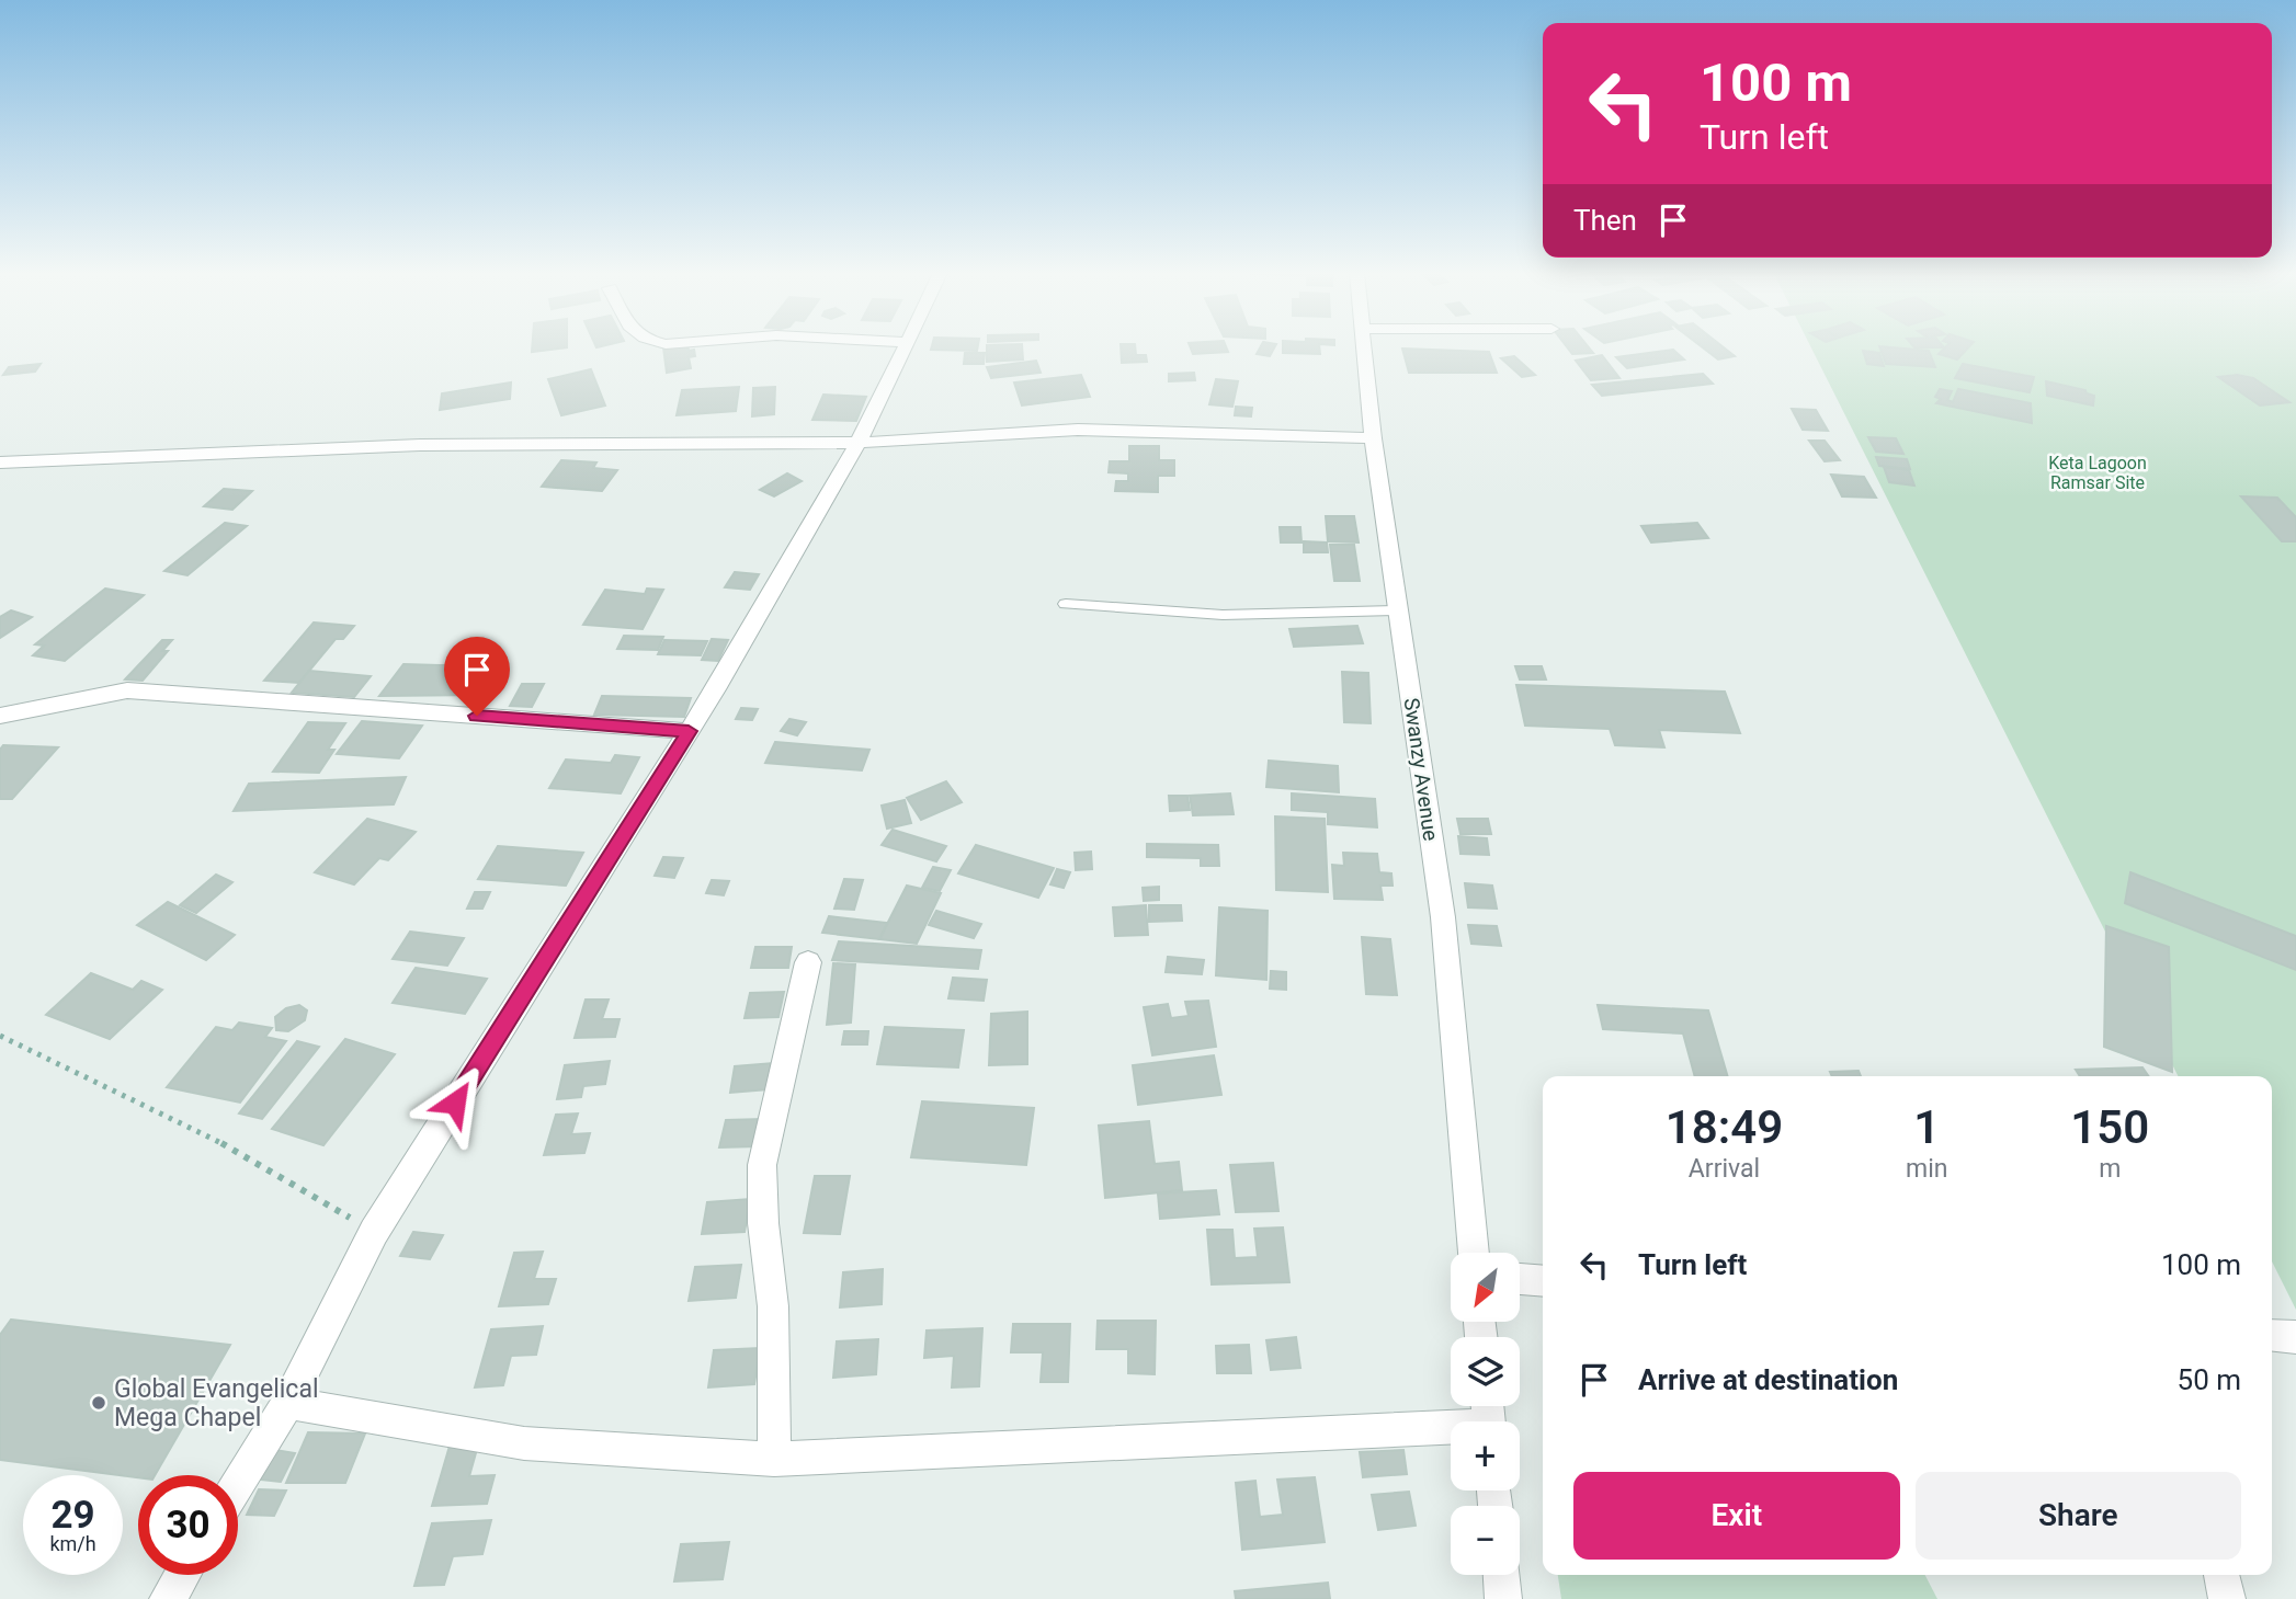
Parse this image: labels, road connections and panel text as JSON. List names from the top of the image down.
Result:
{
  "streets": {
    "street": ["Swanzy Avenue"]
  },
  "parks": ["Keta Lagoon Ramsar Site"],
  "places": ["Global Evangelical Mega Chapel"],
  "north": "bottom left",
  "page": {
    "turn": ["100 m", "Turn left"],
    "then": "Then",
    "eta": [
      "18:49",
      "Arrival",
      "1",
      "min",
      "150",
      "m"
    ],
    "list": [
      {
        "name": "Turn left",
        "value": "100 m"
      },
      {
        "name": "Arrive at destination",
        "value": "50 m"
      }
    ],
    "map_buttons": ["+", "−"],
    "buttons": ["Exit", "Share"],
    "speed": "29 km/h",
    "limit": "30"
  }
}
